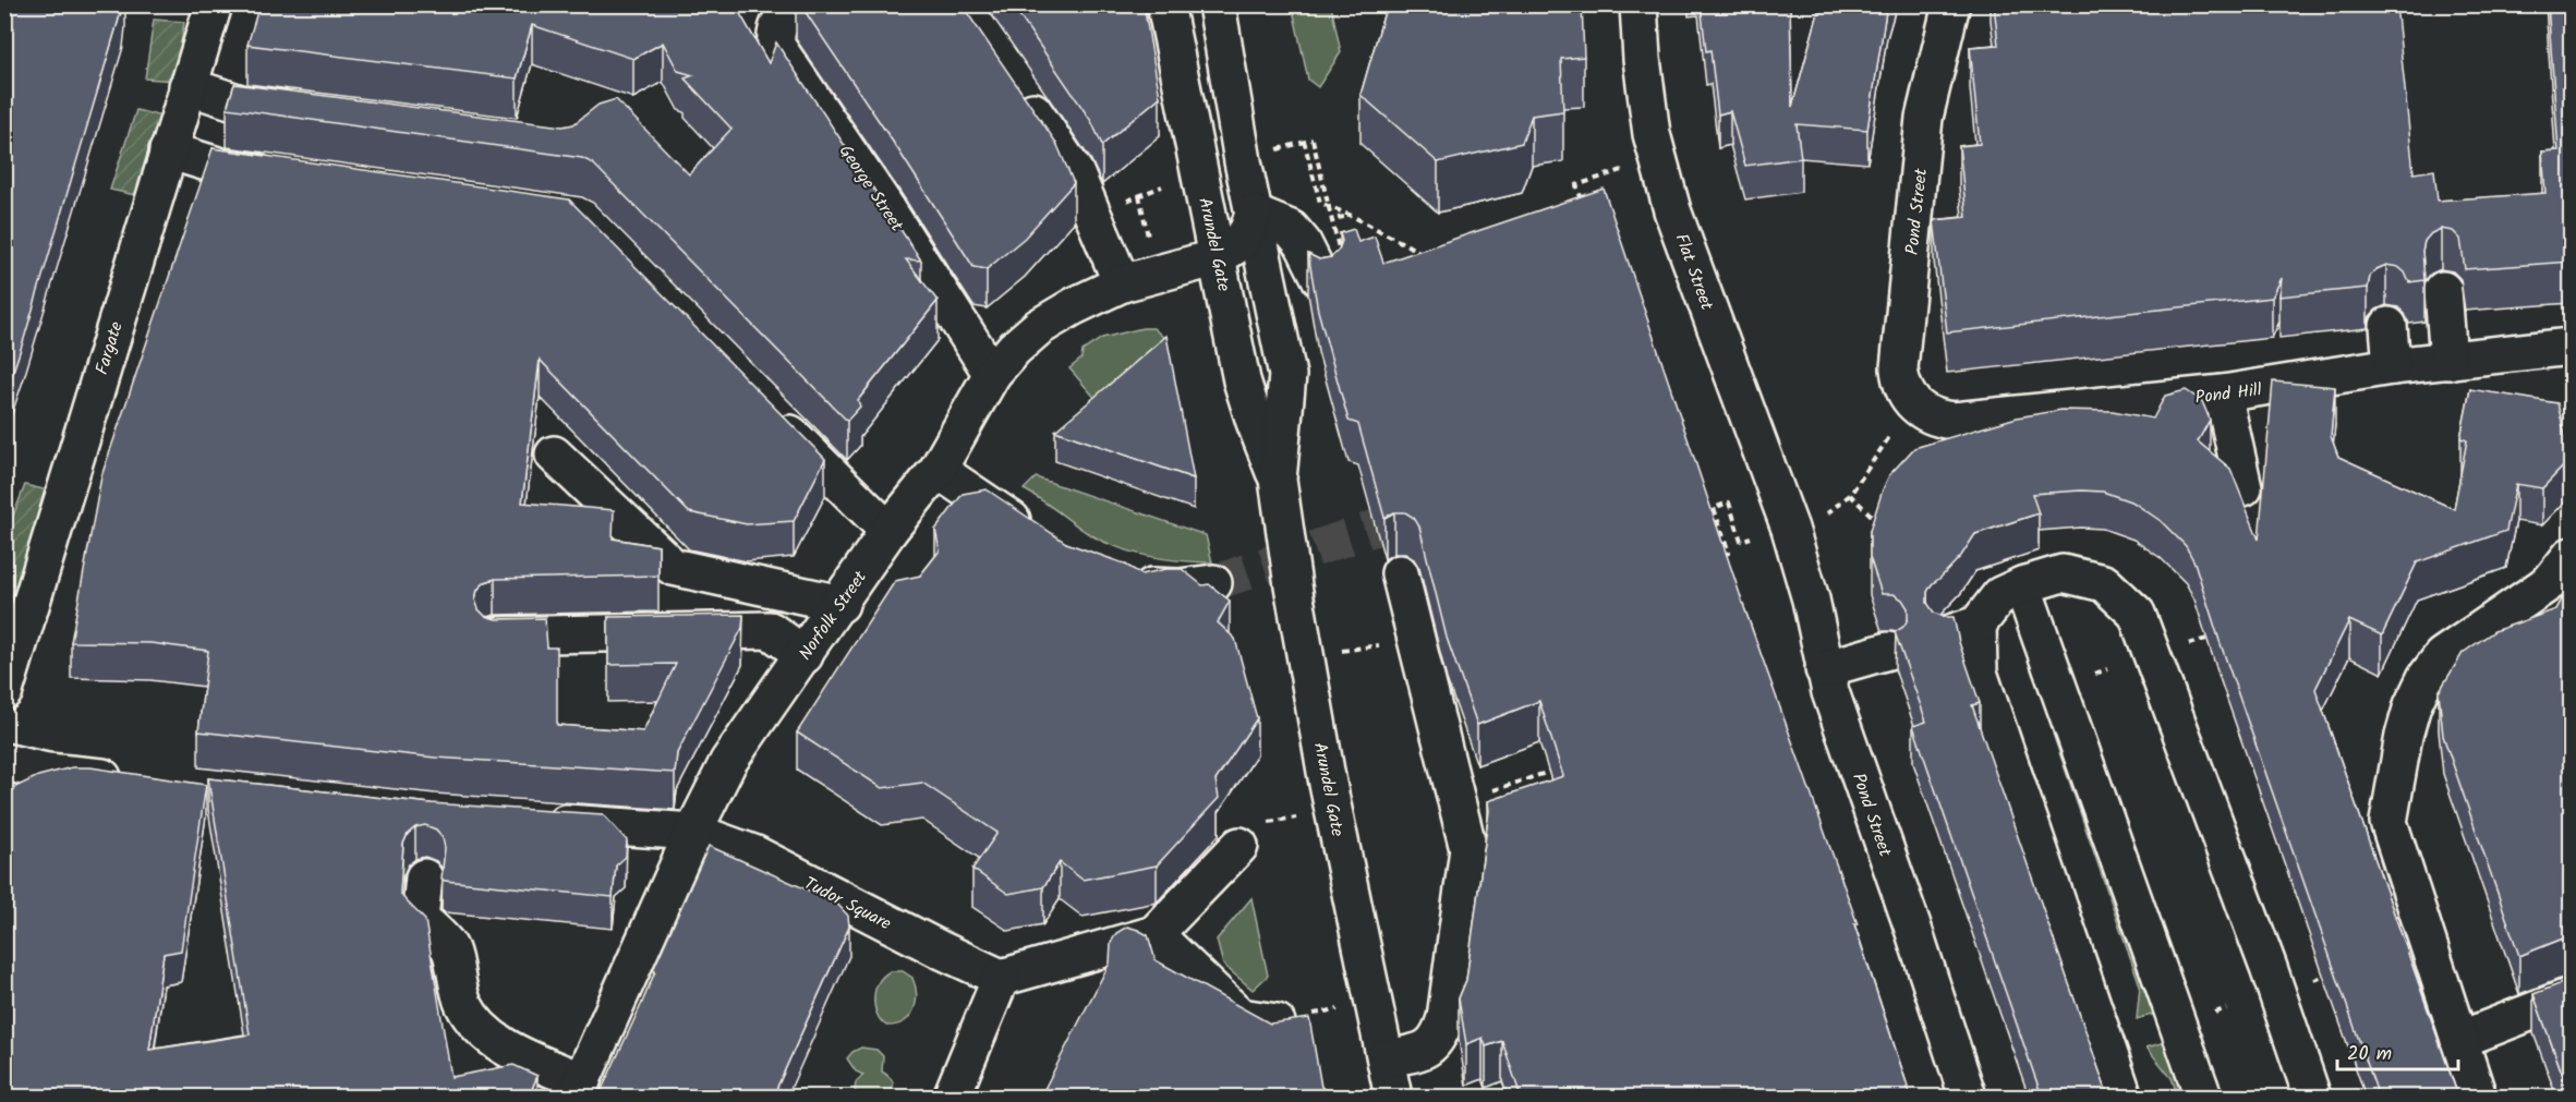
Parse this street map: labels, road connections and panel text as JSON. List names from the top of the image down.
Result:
{
  "streets": {
    "street": [
      "George Street",
      "Pond Street",
      "Arundel Gate",
      "Flat Street",
      "Fargate",
      "Pond Hill",
      "Norfolk Street",
      "Tudor Square"
    ]
  },
  "crossings": [
    ["George Street", "Norfolk Street"],
    ["Pond Street", "Flat Street"],
    ["Pond Street", "Pond Hill"],
    ["Arundel Gate", "Norfolk Street"],
    ["Norfolk Street", "Tudor Square"]
  ],
  "scale_bar": "20 m"
}
